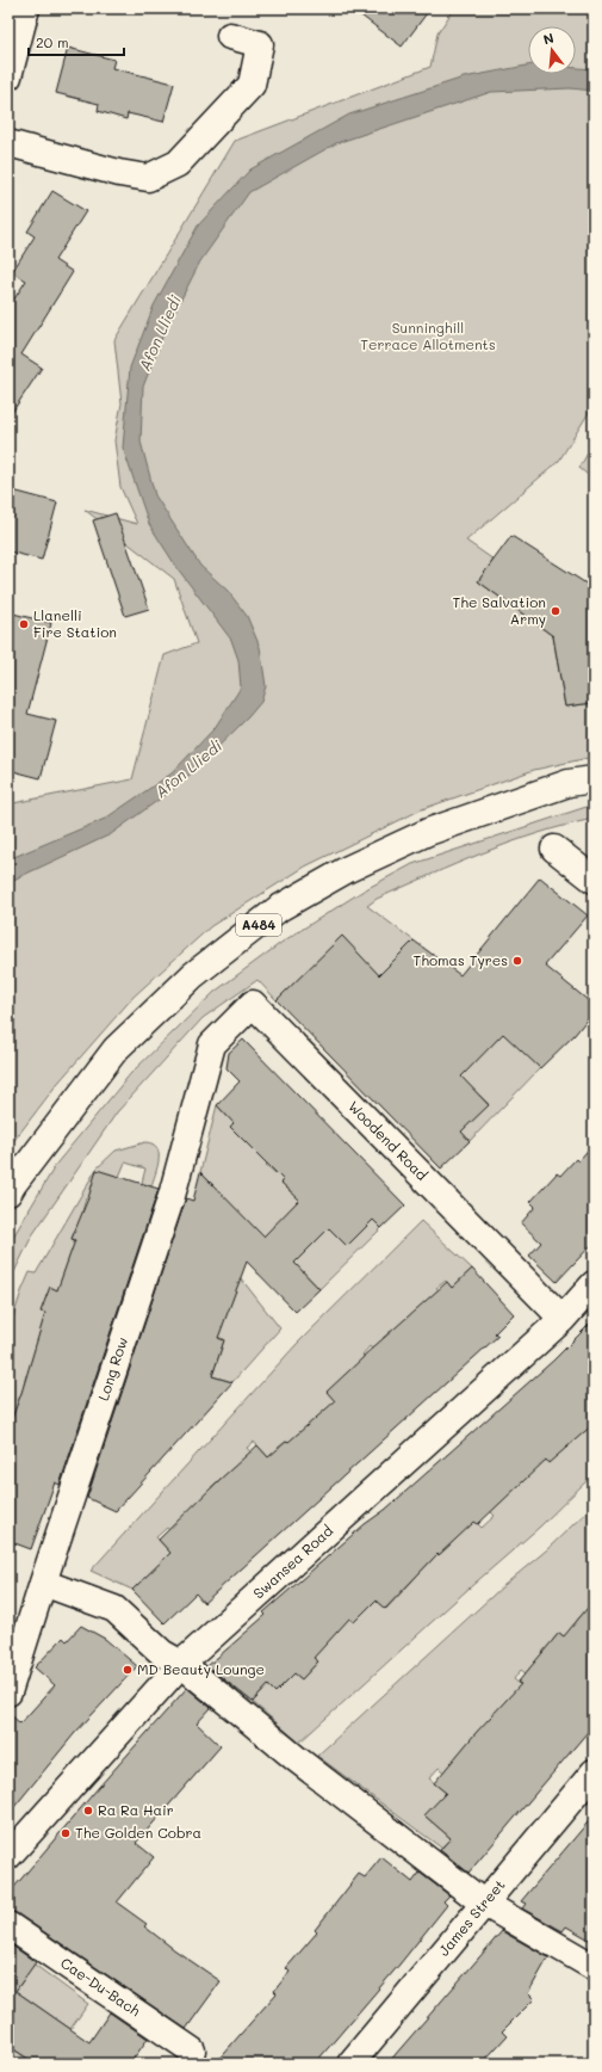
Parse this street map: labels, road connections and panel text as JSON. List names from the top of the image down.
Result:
{
  "streets": {
    "street": [
      "A484",
      "Woodend Road",
      "Long Row",
      "Swansea Road",
      "James Street",
      "Cae-Du-Bach"
    ]
  },
  "crossings": [
    ["Woodend Road", "Long Row"],
    ["Woodend Road", "Swansea Road"]
  ],
  "water": ["Afon Lliedi"],
  "parks": ["Sunninghill Terrace Allotments"],
  "places": [
    "The Salvation Army",
    "Llanelli Fire Station",
    "Thomas Tyres",
    "MD Beauty Lounge",
    "Ra Ra Hair",
    "The Golden Cobra"
  ],
  "scale_bar": "20 m",
  "north": "top"
}
